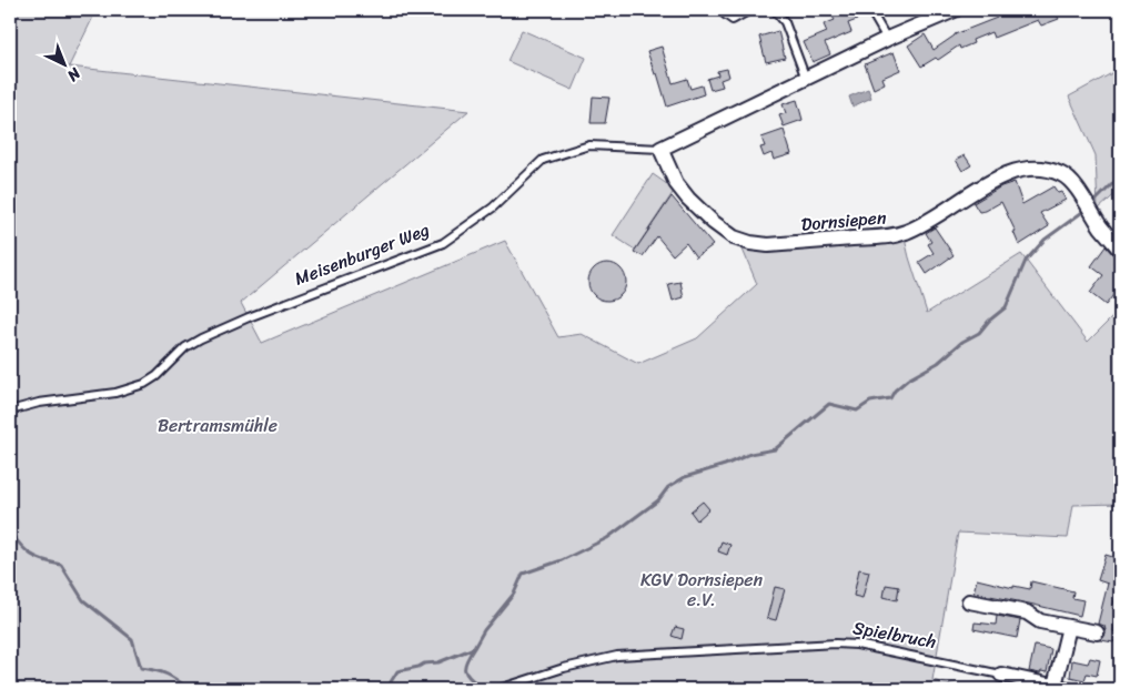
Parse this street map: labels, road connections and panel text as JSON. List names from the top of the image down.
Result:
{
  "streets": {
    "street": ["Dornsiepen", "Meisenburger Weg", "Spielbruch"]
  },
  "crossings": [
    ["Dornsiepen", "Meisenburger Weg"]
  ],
  "parks": ["Bertramsmühle", "KGV Dornsiepen e.V."],
  "north": "bottom right"
}
